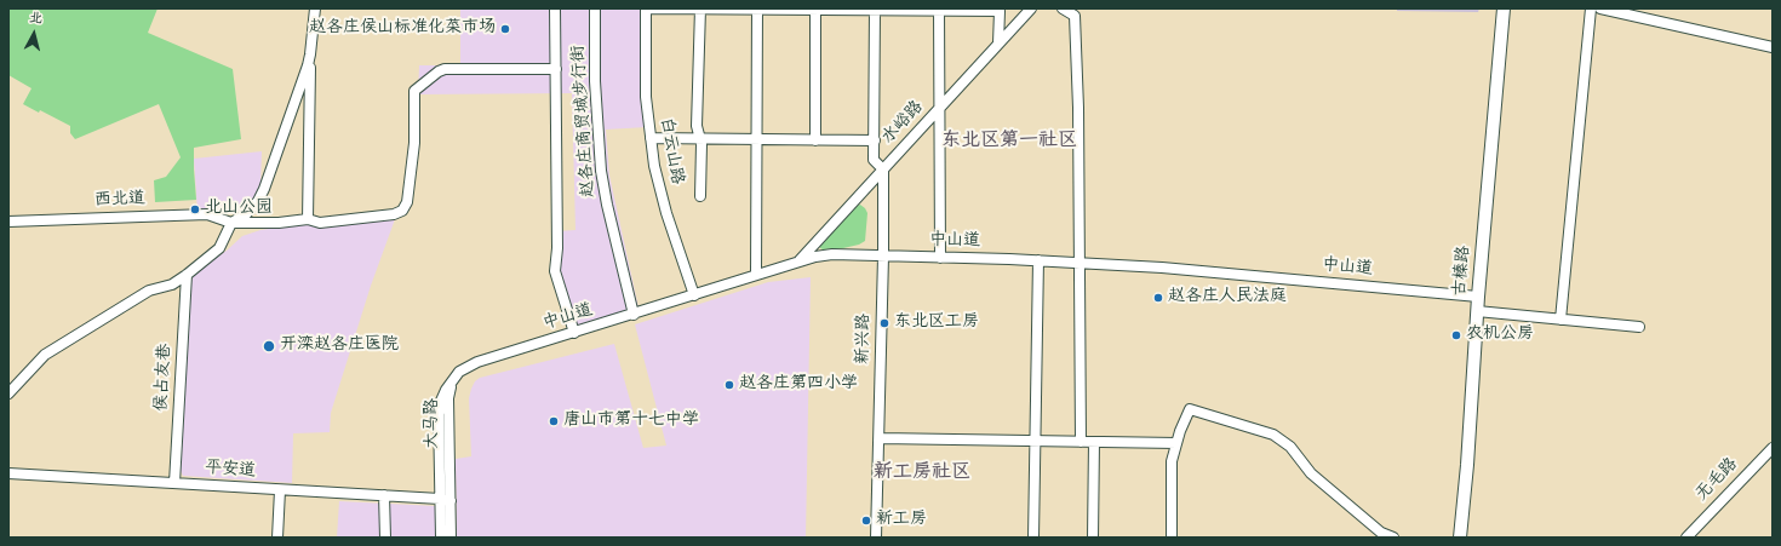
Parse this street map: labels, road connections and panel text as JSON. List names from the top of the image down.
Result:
{
  "streets": {
    "main road": ["古榛路"],
    "street": [
      "赵各庄商贸城步行街",
      "水峪路",
      "白云山路",
      "西北道",
      "中山道",
      "新兴路",
      "侯占友巷",
      "大马路",
      "平安道",
      "无毛路"
    ]
  },
  "crossings": [
    ["赵各庄商贸城步行街", "中山道"],
    ["水峪路", "中山道"],
    ["水峪路", "新兴路"],
    ["白云山路", "中山道"],
    ["中山道", "古榛路"],
    ["中山道", "新兴路"],
    ["中山道", "大马路"],
    ["侯占友巷", "平安道"],
    ["大马路", "平安道"]
  ],
  "districts": ["东北区第一社区", "新工房社区"],
  "places": [
    "赵各庄侯山标准化菜市场",
    "北山公园",
    "赵各庄人民法庭",
    "东北区工房",
    "农机公房",
    "开滦赵各庄医院",
    "赵各庄第四小学",
    "唐山市第十七中学",
    "新工房"
  ],
  "north": "top"
}
